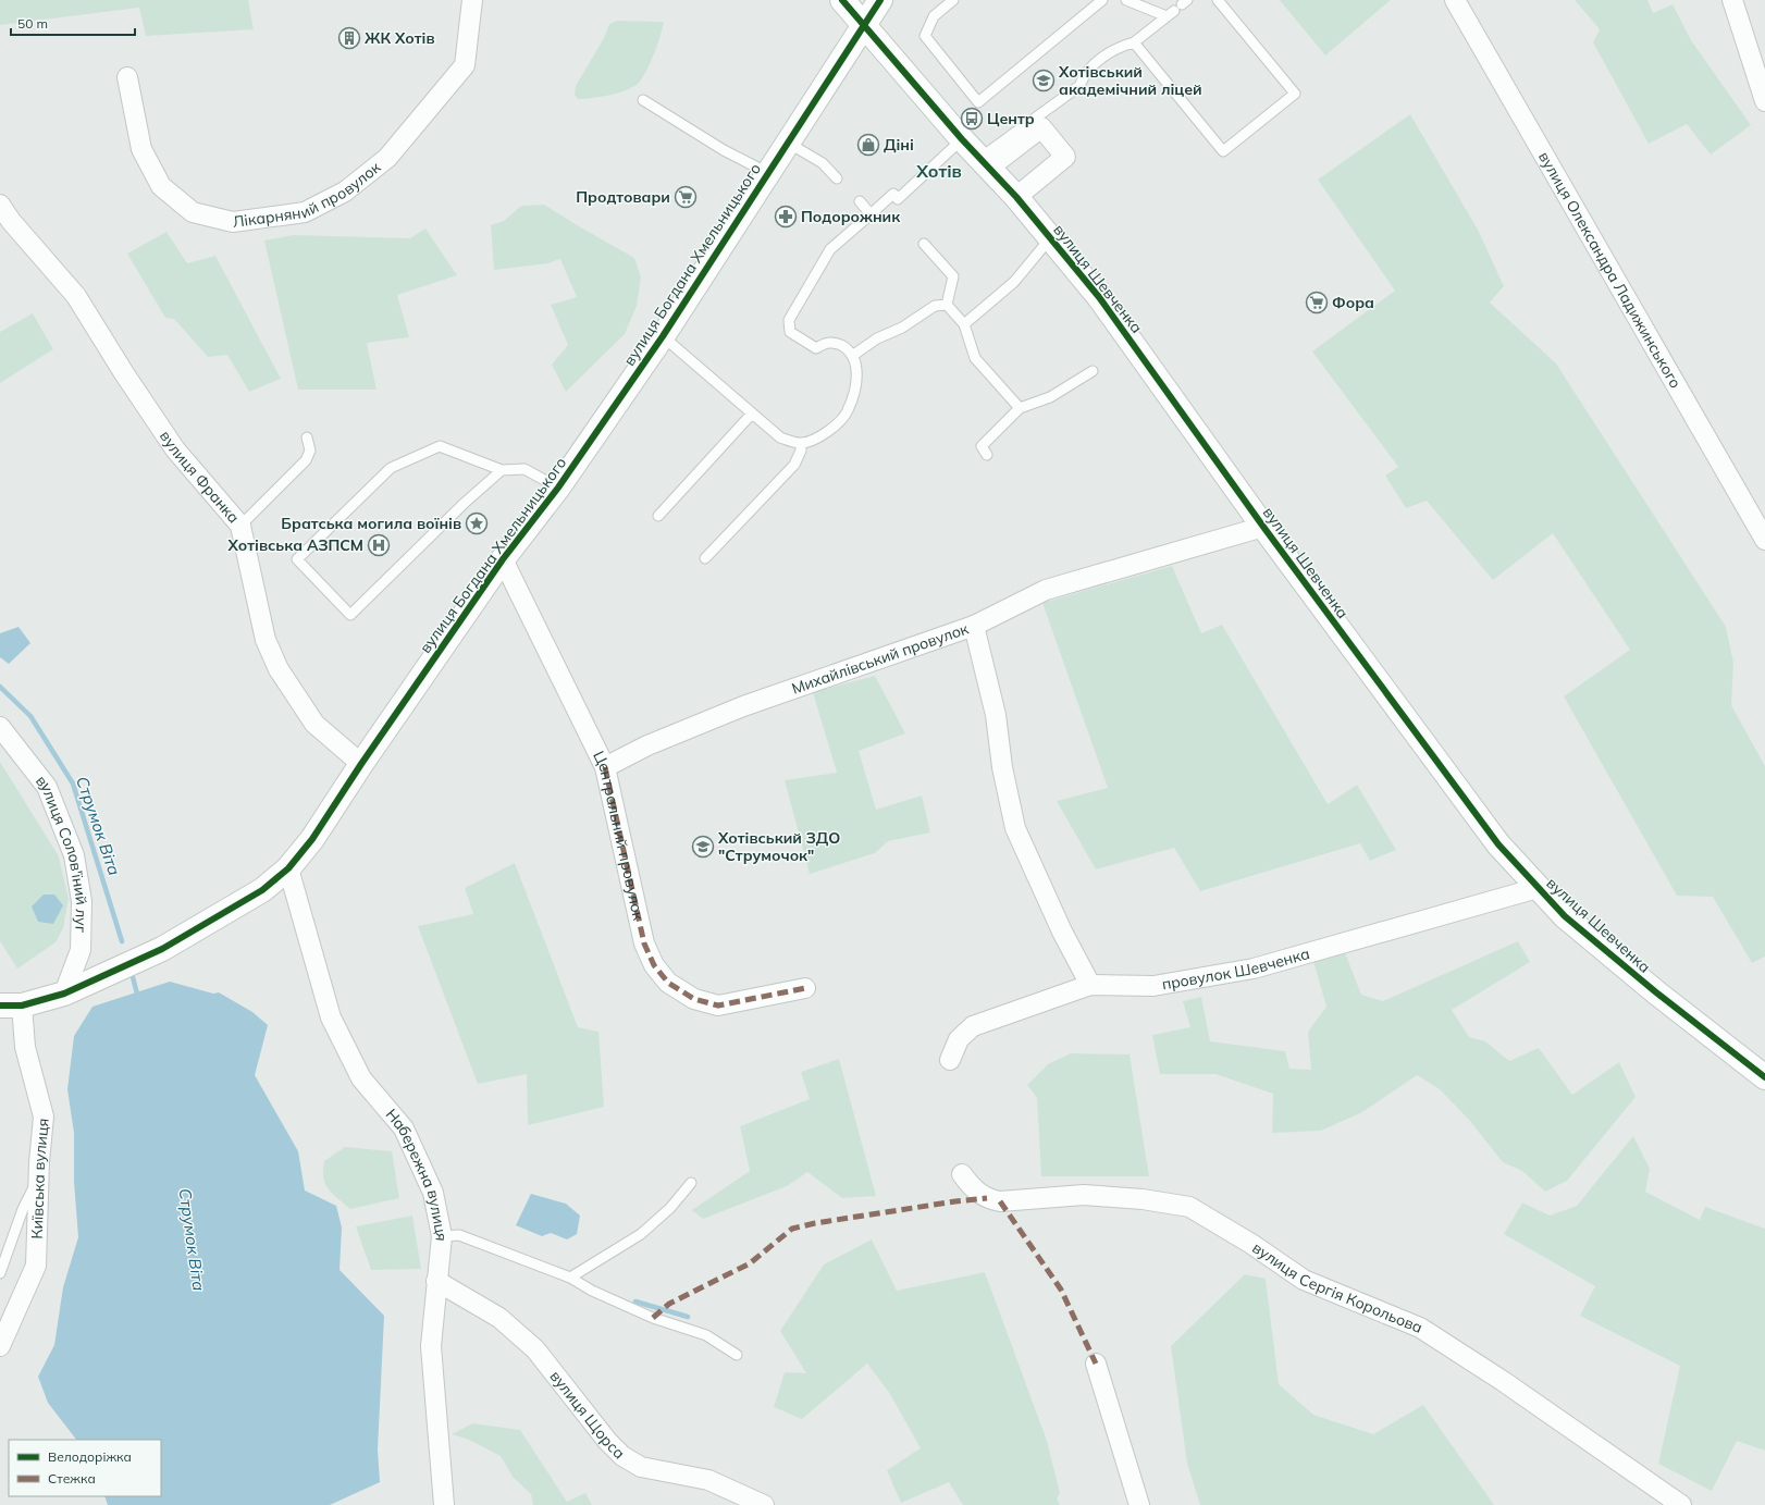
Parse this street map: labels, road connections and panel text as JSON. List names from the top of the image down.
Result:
{
  "streets": {
    "street": [
      "Лікарняний провулок",
      "вулиця Богдана Хмельницького",
      "вулиця Олександра Ладижинського",
      "вулиця Шевченка",
      "вулиця Франка",
      "Михайлівський провулок",
      "Центральний провулок",
      "вулиця Солов'їний луг",
      "провулок Шевченка",
      "Набережна вулиця",
      "Київська вулиця",
      "вулиця Сергія Корольова",
      "вулиця Щорса"
    ]
  },
  "crossings": [
    ["вулиця Богдана Хмельницького", "вулиця Шевченка"],
    ["вулиця Богдана Хмельницького", "вулиця Франка"],
    ["вулиця Богдана Хмельницького", "Центральний провулок"],
    ["вулиця Богдана Хмельницького", "вулиця Солов'їний луг"],
    ["вулиця Богдана Хмельницького", "Набережна вулиця"],
    ["вулиця Богдана Хмельницького", "Київська вулиця"],
    ["вулиця Шевченка", "провулок Шевченка"],
    ["Михайлівський провулок", "Центральний провулок"],
    ["Михайлівський провулок", "провулок Шевченка"],
    ["Набережна вулиця", "вулиця Щорса"]
  ],
  "districts": ["Хотів"],
  "water": ["Струмок Віта"],
  "places": {
    "building": ["ЖК Хотів"],
    "school or university": ["Хотівський академічний ліцей", "Хотівський ЗДО \"Струмочок\""],
    "bus stop": ["Центр"],
    "shop": ["Діні"],
    "supermarket": ["Продтовари", "Фора"],
    "pharmacy": ["Подорожник"],
    "place": ["Братська могила воїнів"],
    "hospital": ["Хотівська АЗПСМ"]
  },
  "legend": ["Велодоріжка", "Стежка"],
  "scale_bar": "50 m"
}
